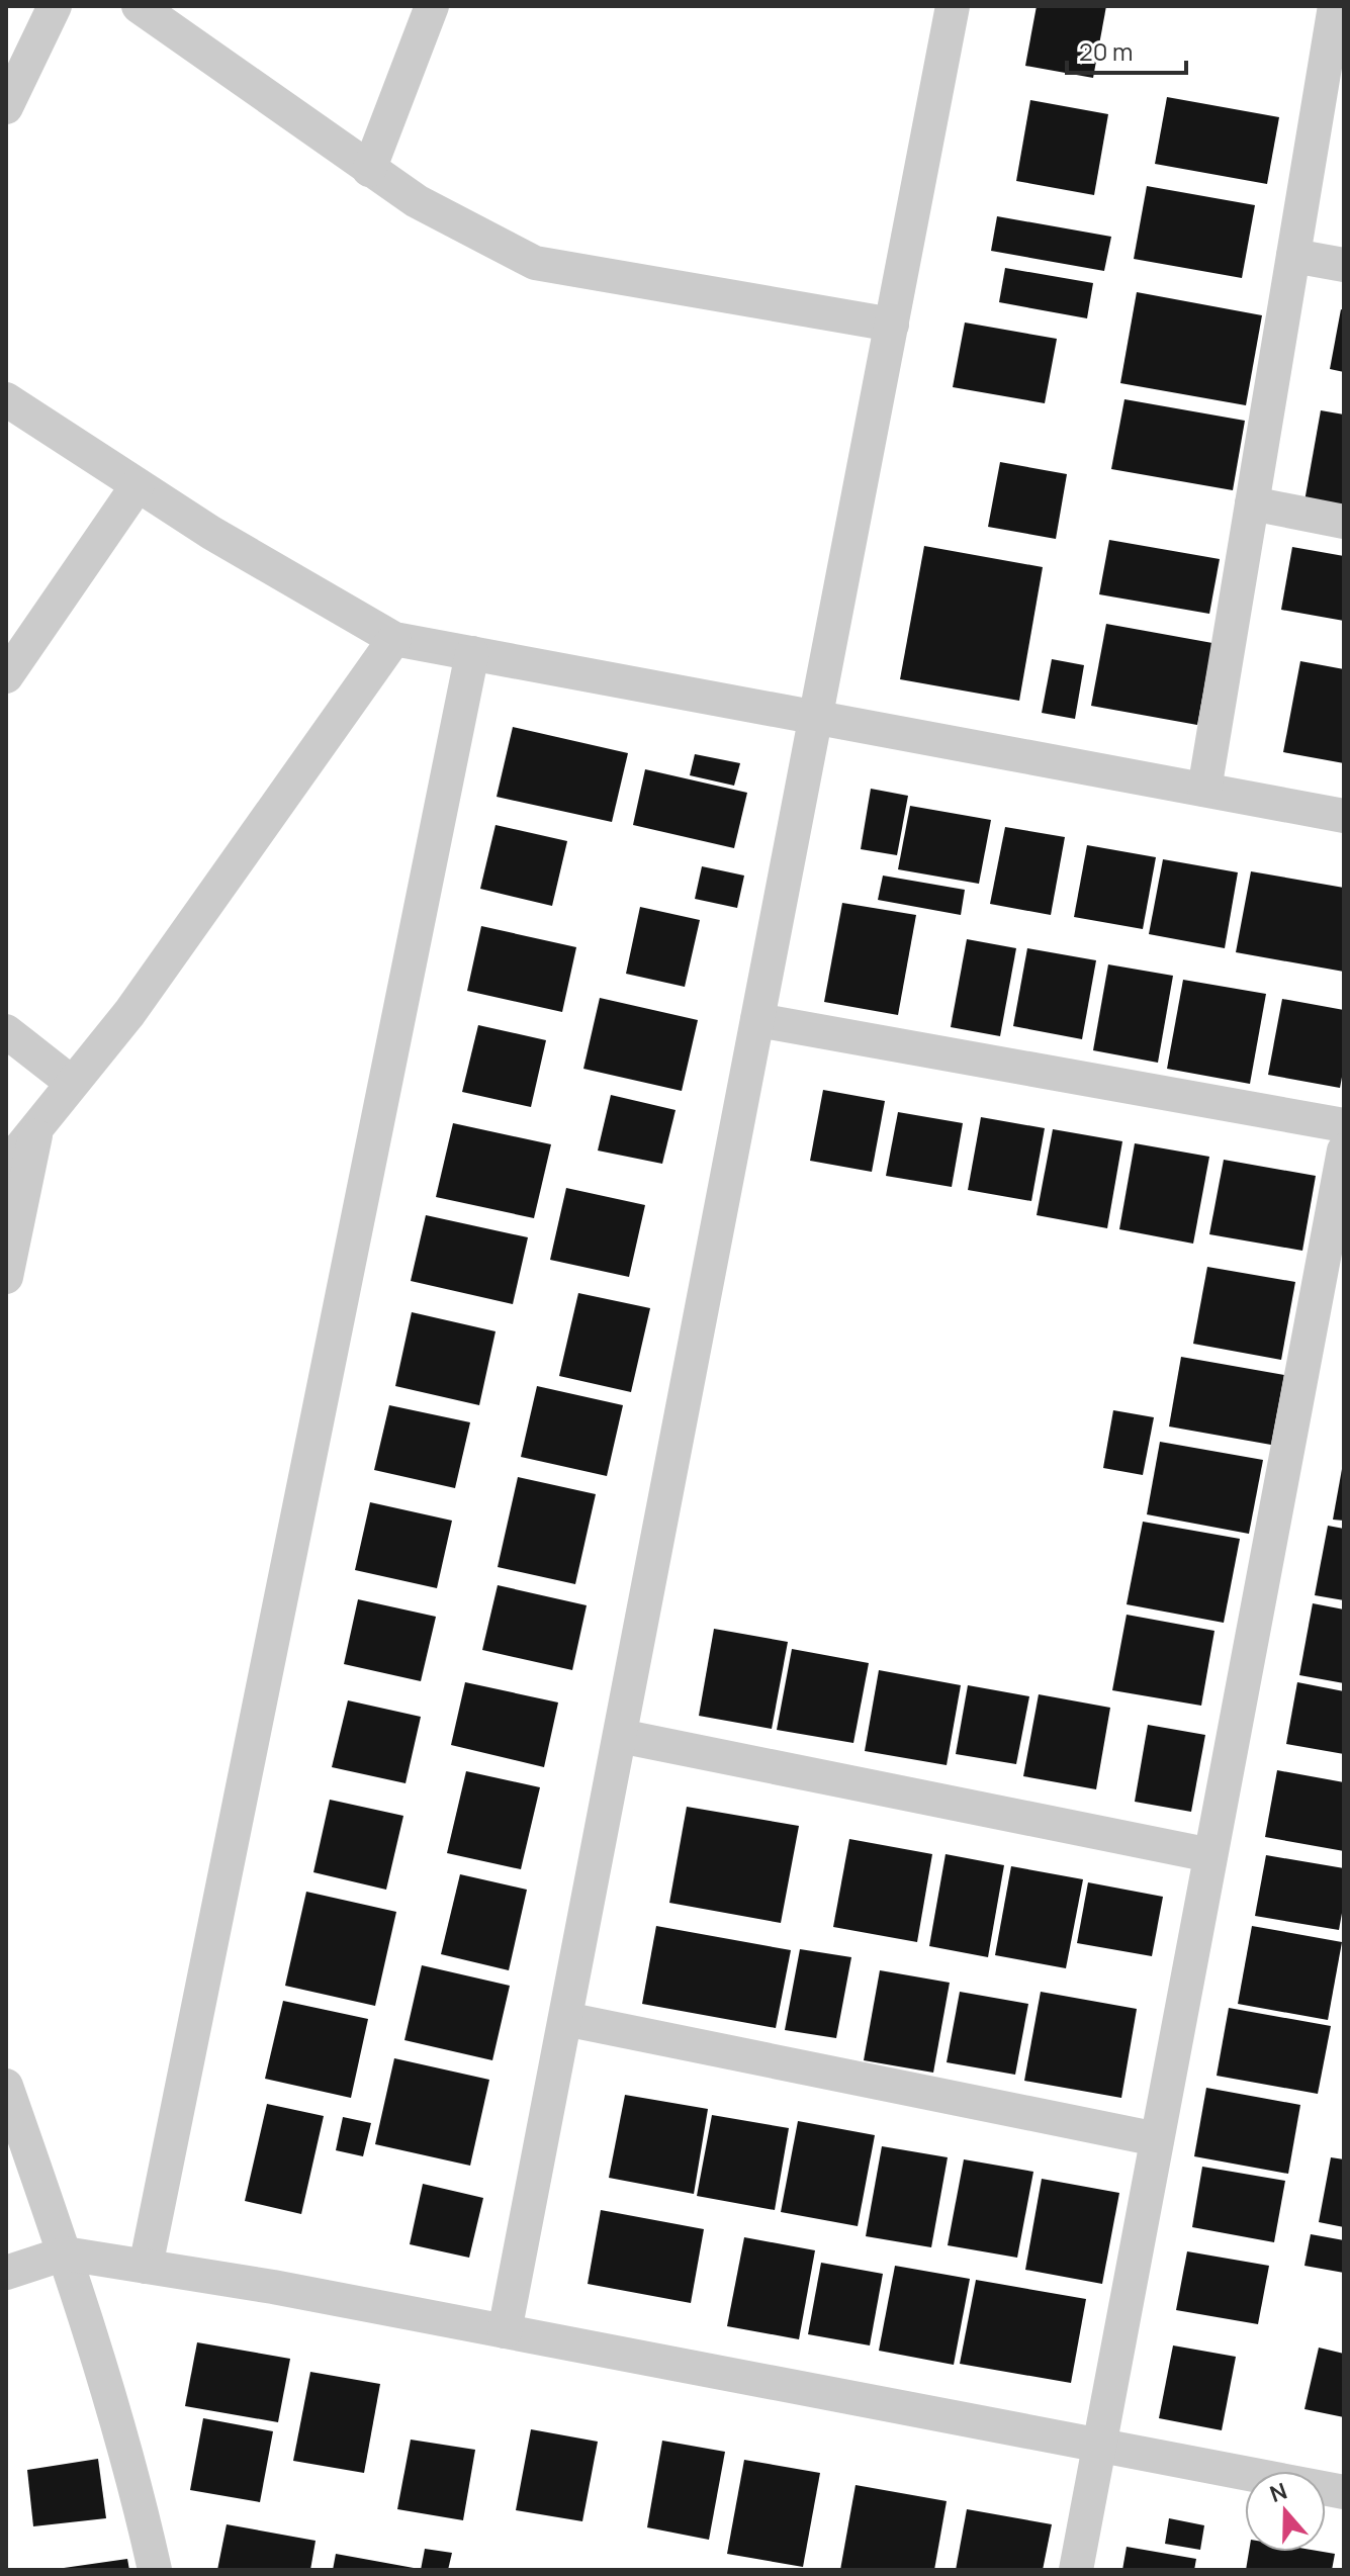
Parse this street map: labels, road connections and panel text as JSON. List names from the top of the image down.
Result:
{
  "scale_bar": "20 m",
  "north": "top"
}
